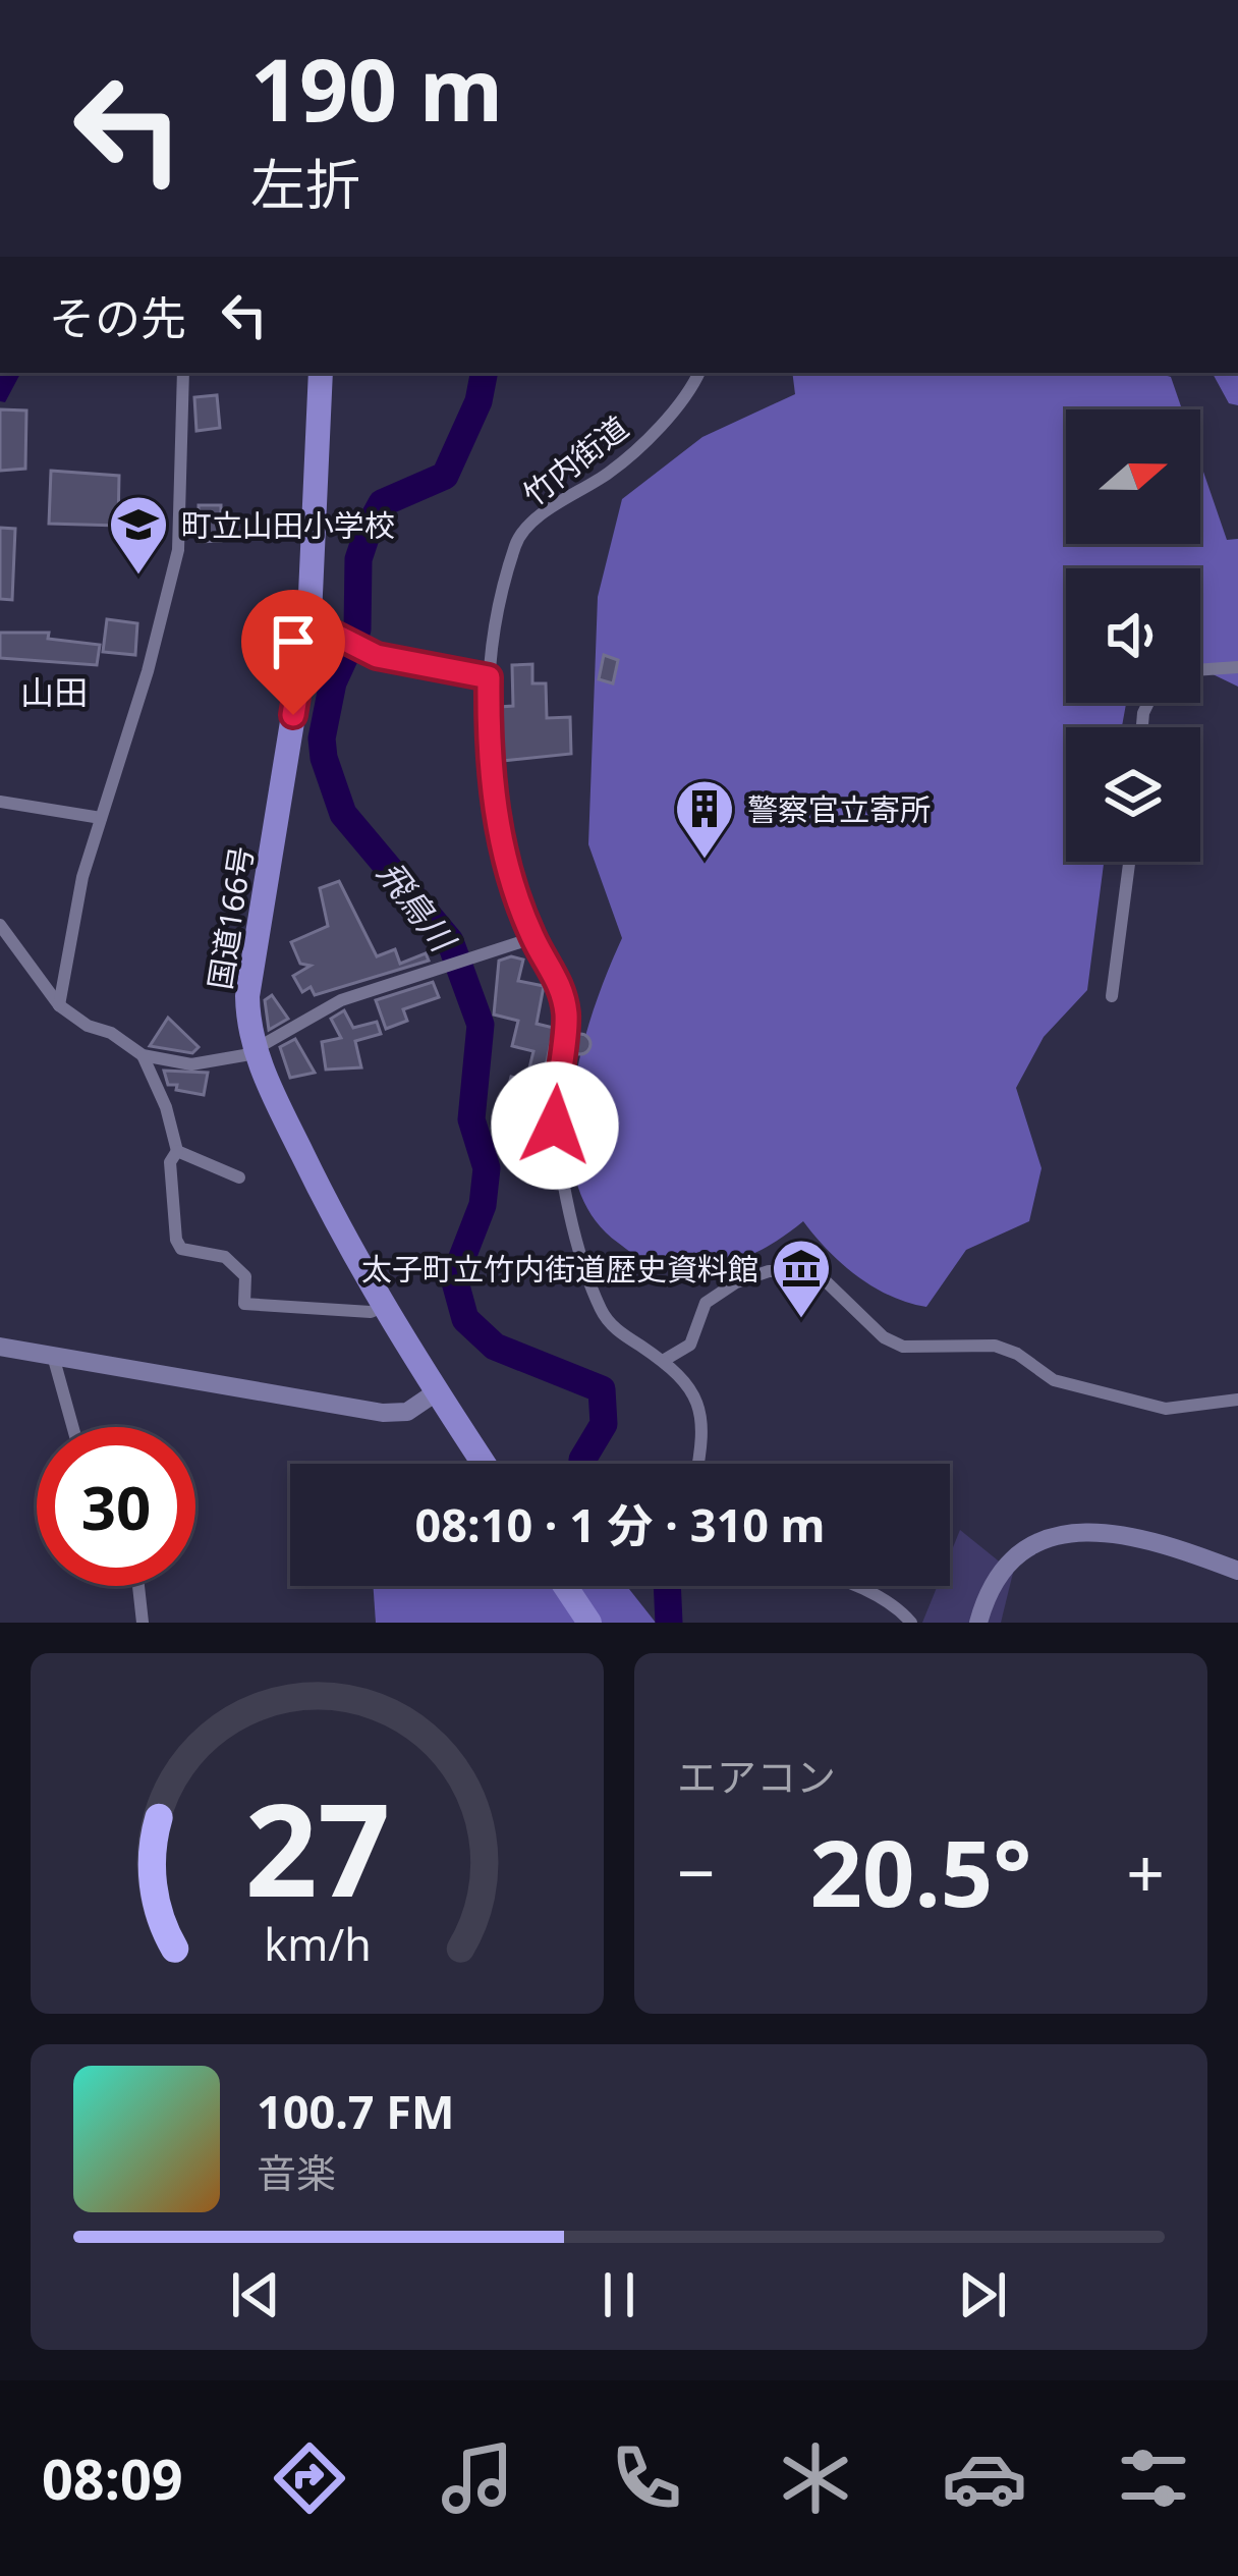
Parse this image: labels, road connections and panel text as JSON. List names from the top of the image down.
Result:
{
  "streets": {
    "highway": ["国道166号"],
    "street": ["竹内街道"]
  },
  "districts": ["山田"],
  "water": ["飛鳥川"],
  "places": {
    "school or university": ["町立山田小学校"],
    "building": ["警察官立寄所"],
    "museum": ["太子町立竹内街道歴史資料館"]
  },
  "north": "right",
  "page": {
    "turn": ["190 m", "左折"],
    "then": "その先",
    "limit": "30",
    "trip": "08:10 · 1 分 · 310 m",
    "tile": "エアコン",
    "heat": ["−", "20.5°", "+"],
    "song": ["100.7 FM", "音楽"],
    "tabs": "08:09",
    "gauge": ["27", "km/h"]
  }
}
